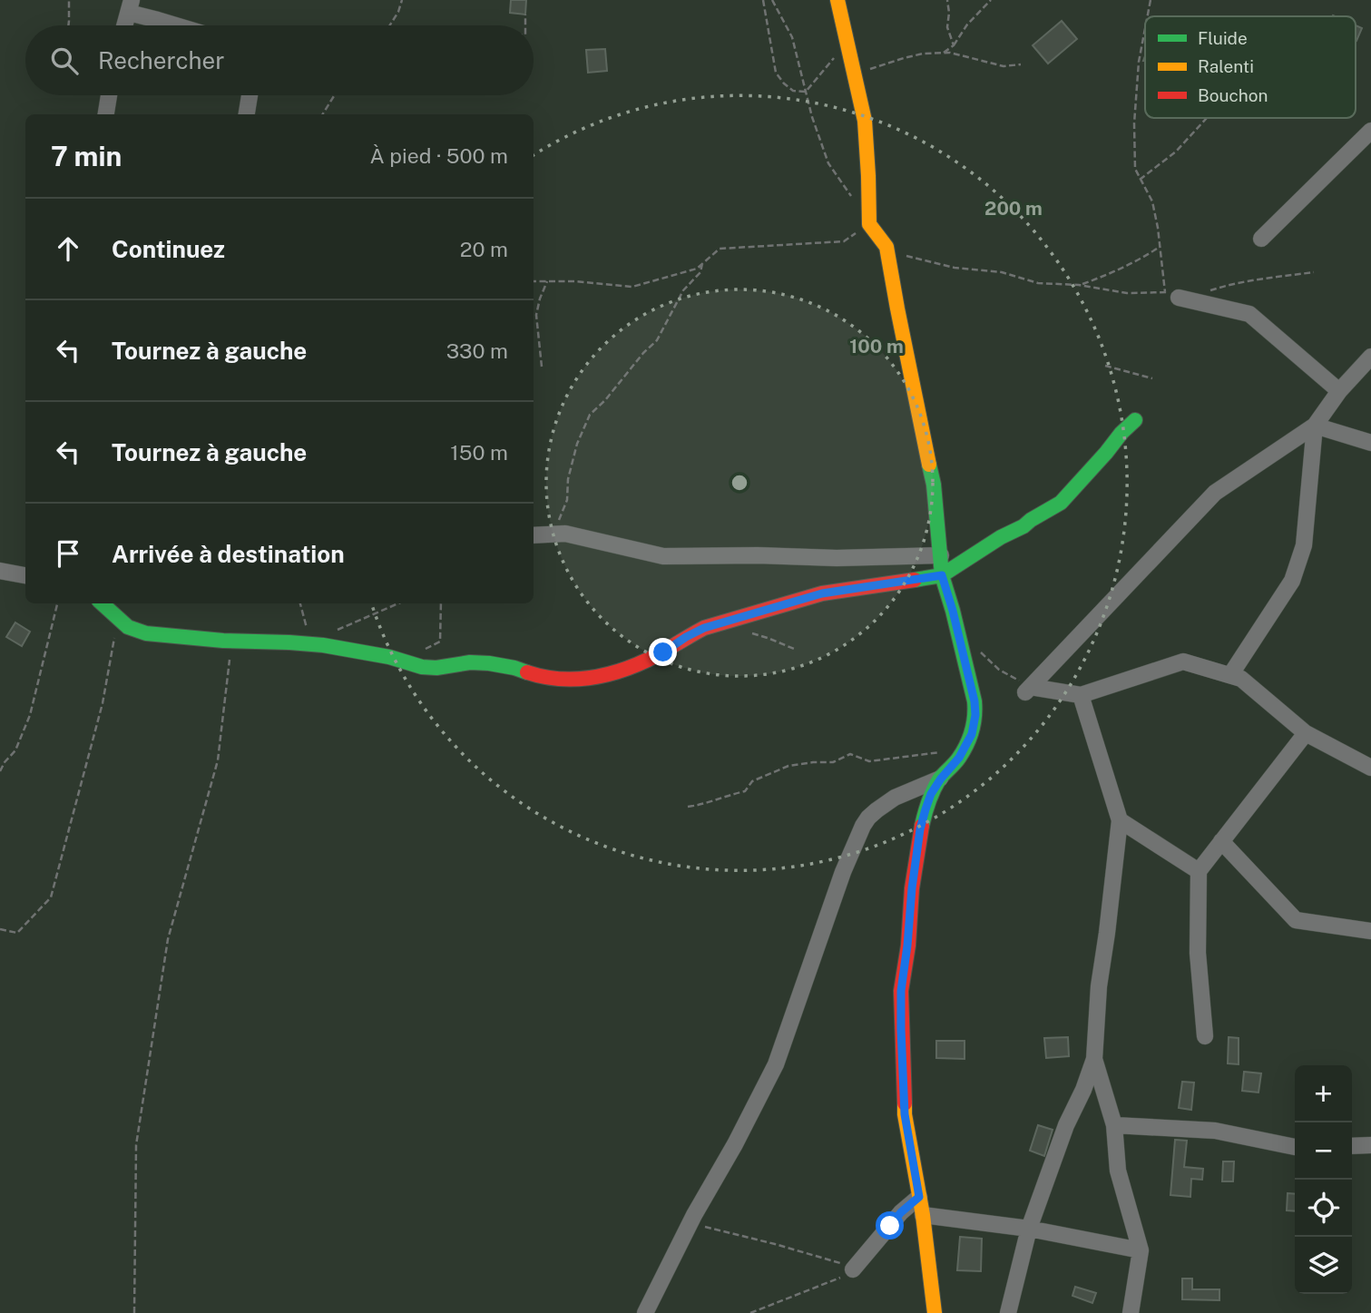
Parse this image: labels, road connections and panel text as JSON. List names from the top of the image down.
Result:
{
  "legend": ["Fluide", "Ralenti", "Bouchon"],
  "page": {
    "search": "Rechercher",
    "heading": ["7 min", "À pied · 500 m"],
    "list": [
      ["Continuez", "20 m"],
      ["Tournez à gauche", "330 m"],
      ["Tournez à gauche", "150 m"],
      "Arrivée à destination"
    ],
    "map_buttons": ["+", "−"]
  },
  "rings": ["200 m", "100 m"]
}
